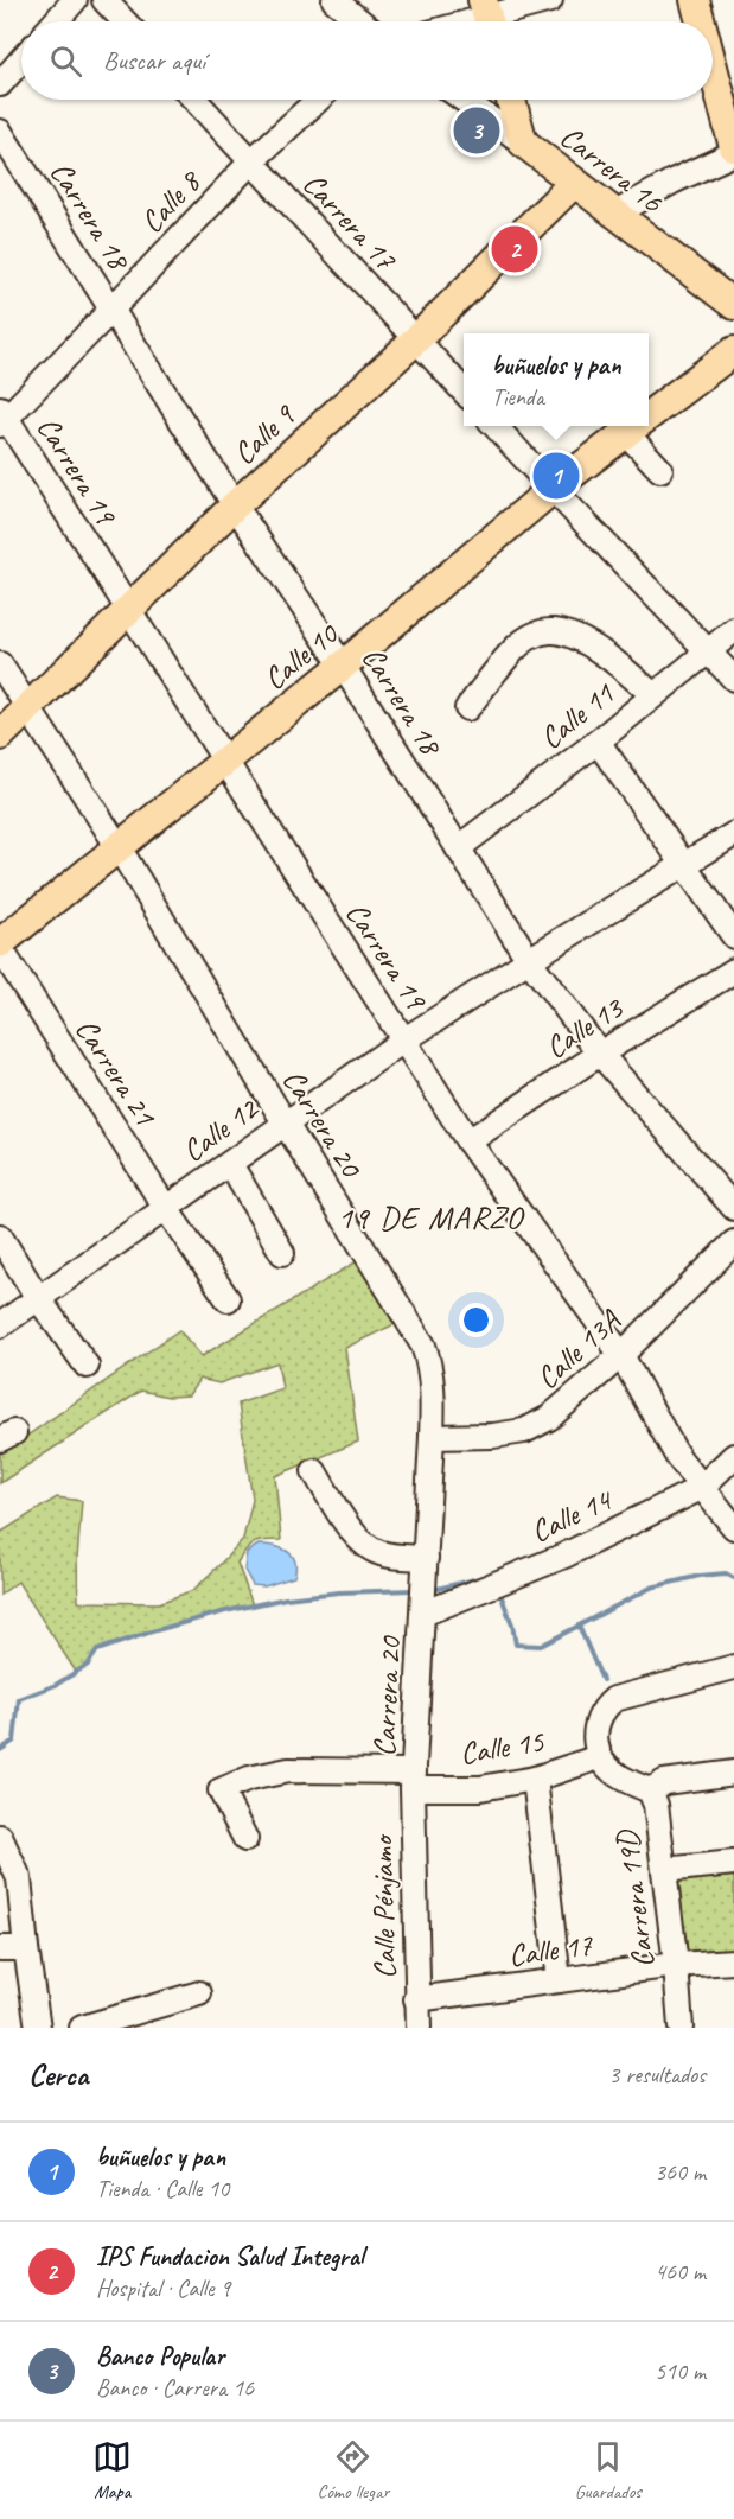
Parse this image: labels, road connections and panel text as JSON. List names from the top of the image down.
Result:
{
  "streets": {
    "main road": ["Carrera 16", "Calle 9", "Calle 10"],
    "street": [
      "Calle 8",
      "Carrera 18",
      "Carrera 17",
      "Carrera 19",
      "Calle 11",
      "Calle 13",
      "Carrera 21",
      "Carrera 20",
      "Calle 12",
      "Calle 13A",
      "Calle 14",
      "Calle 15",
      "Carrera 19D",
      "Calle Pénjamo",
      "Calle 17"
    ]
  },
  "crossings": [
    ["Carrera 16", "Calle 9"],
    ["Calle 8", "Carrera 18"],
    ["Calle 8", "Carrera 17"],
    ["Calle 8", "Carrera 19"],
    ["Carrera 18", "Calle 9"],
    ["Carrera 18", "Calle 10"],
    ["Carrera 18", "Calle 11"],
    ["Carrera 18", "Calle 13"],
    ["Carrera 18", "Calle 12"],
    ["Carrera 17", "Calle 9"],
    ["Calle 9", "Carrera 19"],
    ["Calle 9", "Carrera 20"],
    ["Carrera 19", "Calle 10"],
    ["Carrera 19", "Calle 13"],
    ["Carrera 19", "Calle 12"],
    ["Carrera 19", "Calle 13A"],
    ["Carrera 19", "Calle 14"],
    ["Calle 10", "Carrera 21"],
    ["Calle 10", "Carrera 20"],
    ["Carrera 21", "Calle 12"],
    ["Carrera 20", "Calle 12"],
    ["Carrera 20", "Calle 13A"],
    ["Carrera 20", "Calle 14"],
    ["Carrera 20", "Calle 15"],
    ["Carrera 20", "Calle Pénjamo"],
    ["Calle 15", "Carrera 19D"],
    ["Calle 15", "Calle Pénjamo"],
    ["Carrera 19D", "Calle 17"],
    ["Calle Pénjamo", "Calle 17"]
  ],
  "districts": ["19 DE MARZO"],
  "page": {
    "search": "Buscar aquí",
    "pins": ["3", "2", "1"],
    "popup": ["buñuelos y pan", "Tienda"],
    "heading": ["Cerca", "3 resultados"],
    "list": [
      {
        "mark": "1",
        "name": "buñuelos y pan",
        "note": "Tienda · Calle 10",
        "value": "360 m"
      },
      {
        "mark": "2",
        "name": "IPS Fundacion Salud Integral",
        "note": "Hospital · Calle 9",
        "value": "460 m"
      },
      {
        "mark": "3",
        "name": "Banco Popular",
        "note": "Banco · Carrera 16",
        "value": "510 m"
      }
    ],
    "nav": ["Mapa", "Cómo llegar", "Guardados"]
  }
}
